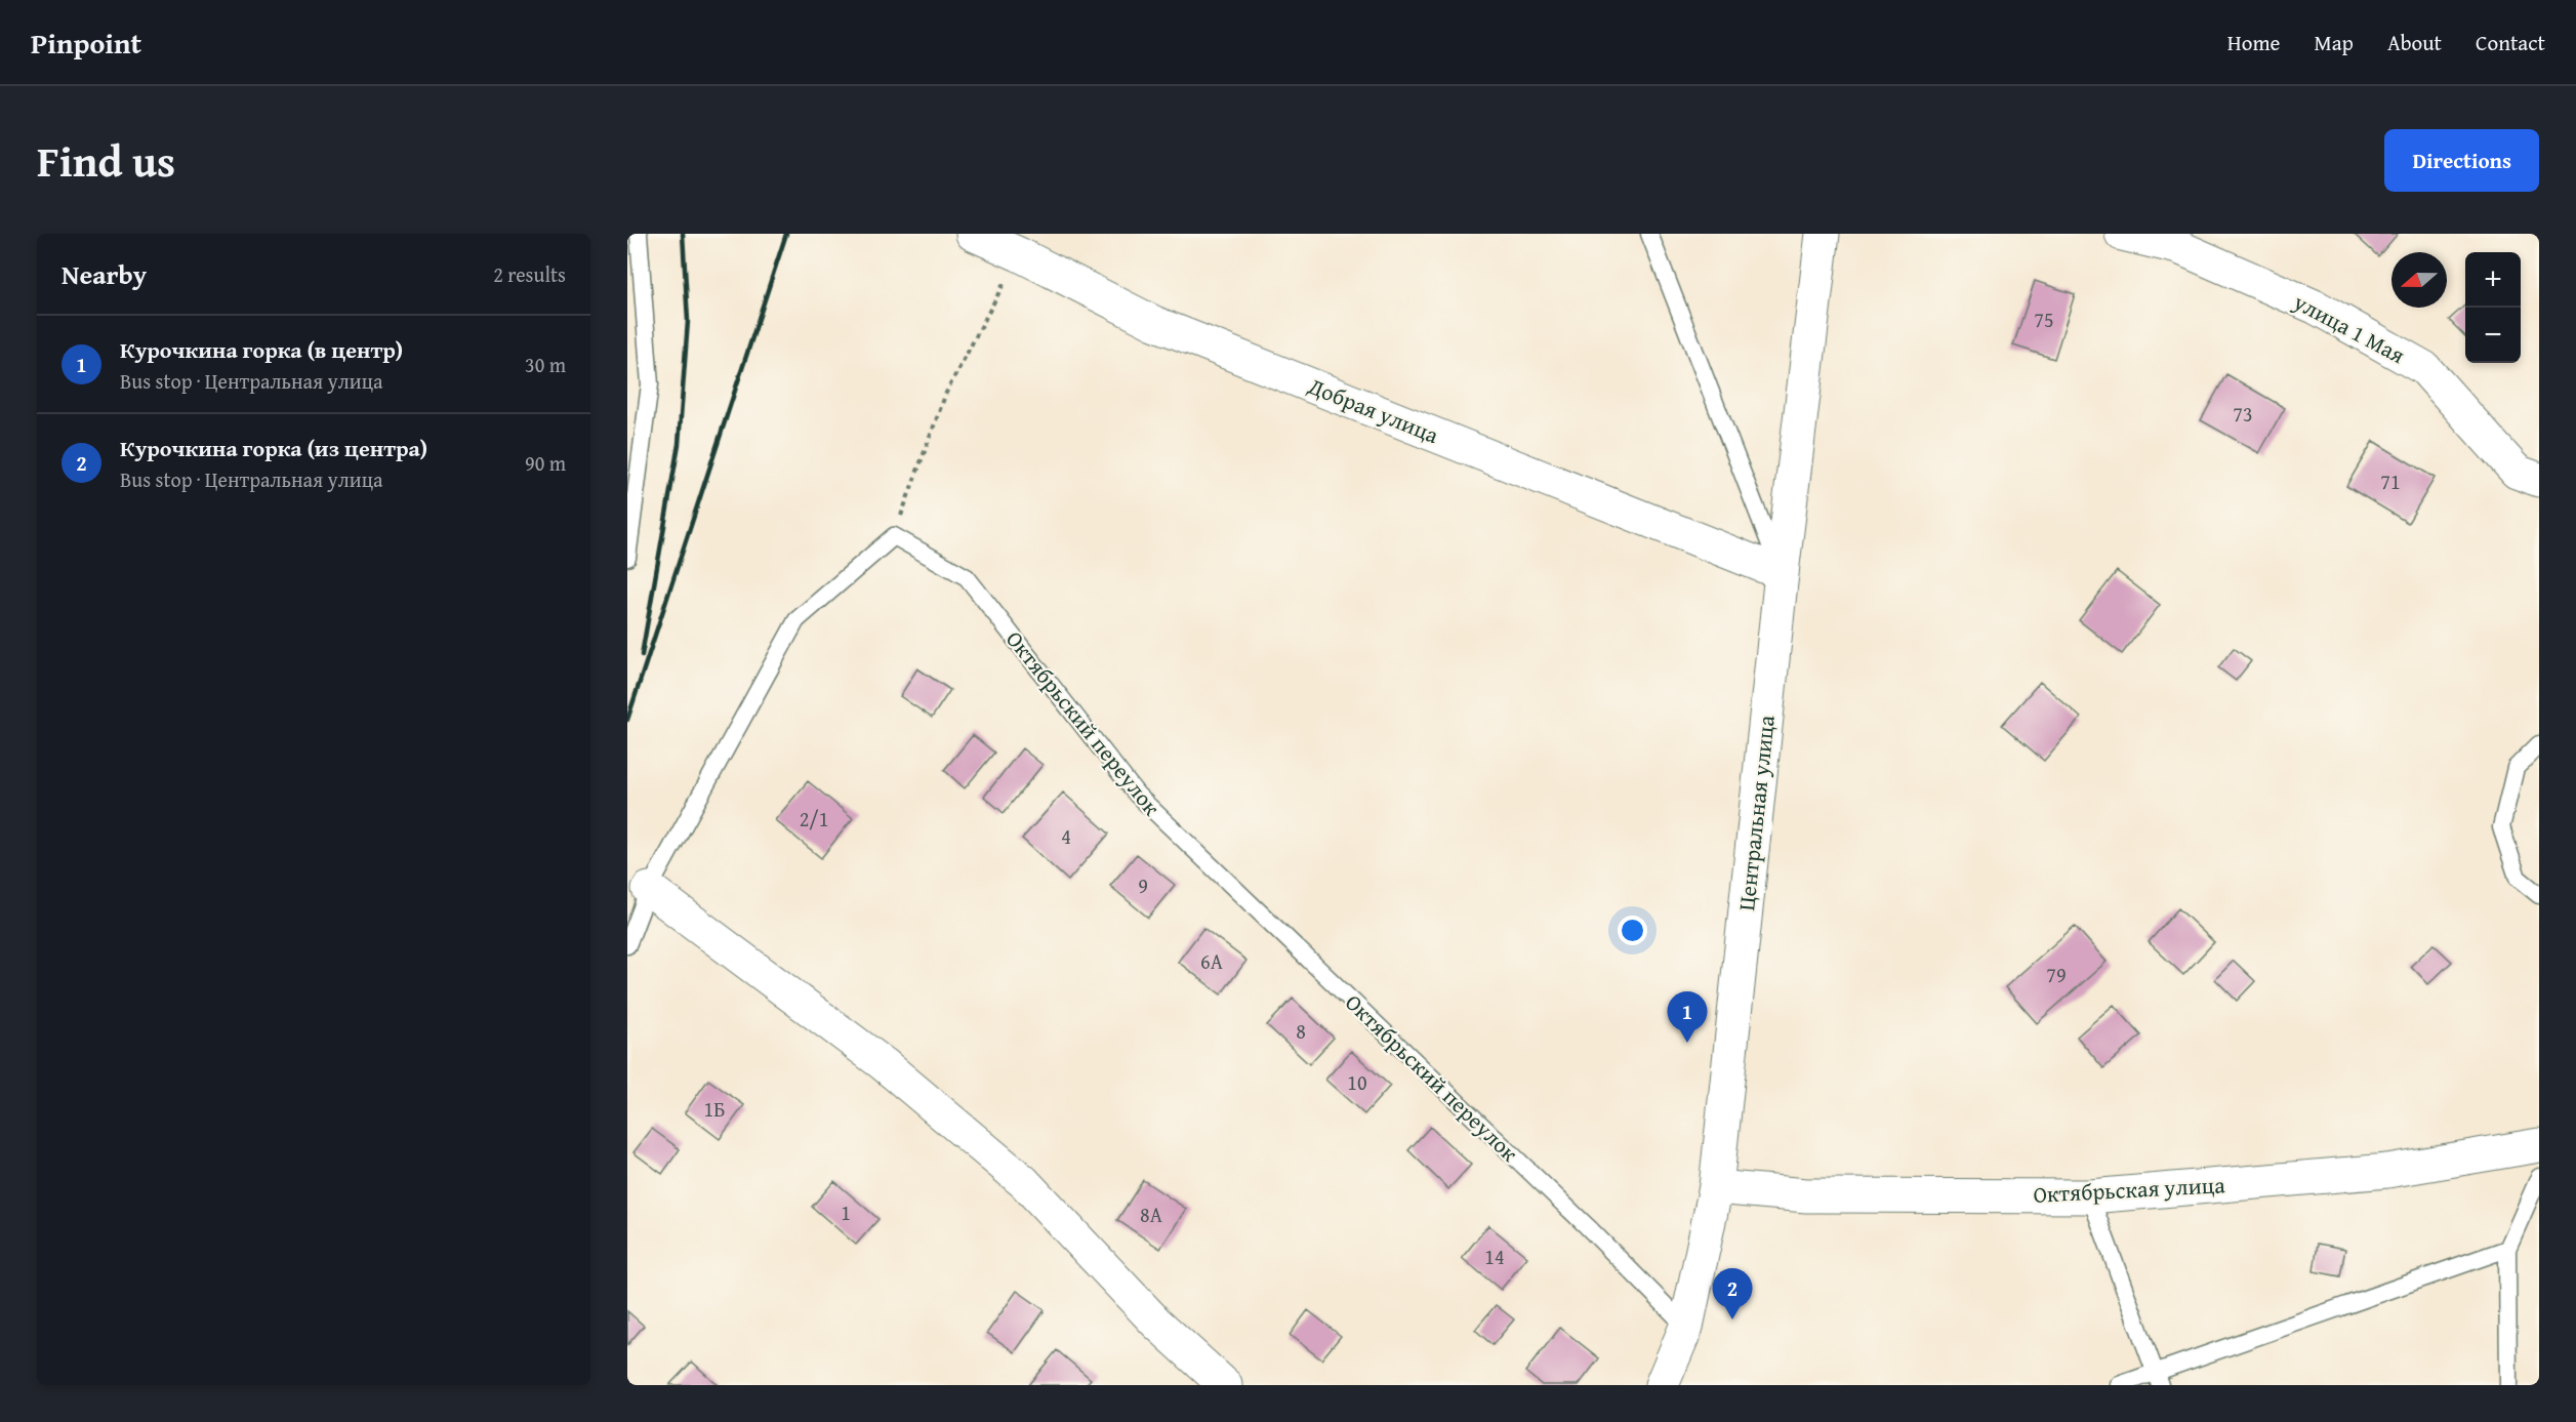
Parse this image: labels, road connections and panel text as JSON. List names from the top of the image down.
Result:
{
  "streets": {
    "street": [
      "улица 1 Мая",
      "Добрая улица",
      "Центральная улица",
      "Октябрьская улица"
    ],
    "lane": ["Октябрьский переулок"]
  },
  "crossings": [
    ["Добрая улица", "Центральная улица"],
    ["Октябрьский переулок", "Центральная улица"],
    ["Центральная улица", "Октябрьская улица"]
  ],
  "house_numbers": [
    "75",
    "73",
    "71",
    "2/1",
    "4",
    "9",
    "6А",
    "79",
    "8",
    "10",
    "1Б",
    "1",
    "8А",
    "14"
  ],
  "north": "left",
  "page": {
    "header": "Pinpoint",
    "nav": [
      "Home",
      "Map",
      "About",
      "Contact"
    ],
    "title": "Find us",
    "buttons": "Directions",
    "heading": ["Nearby", "2 results"],
    "map_buttons": ["+", "−"],
    "list": [
      {
        "mark": "1",
        "name": "Курочкина горка (в центр)",
        "note": "Bus stop · Центральная улица",
        "value": "30 m"
      },
      {
        "mark": "2",
        "name": "Курочкина горка (из центра)",
        "note": "Bus stop · Центральная улица",
        "value": "90 m"
      }
    ],
    "pins": ["1", "2"]
  }
}
